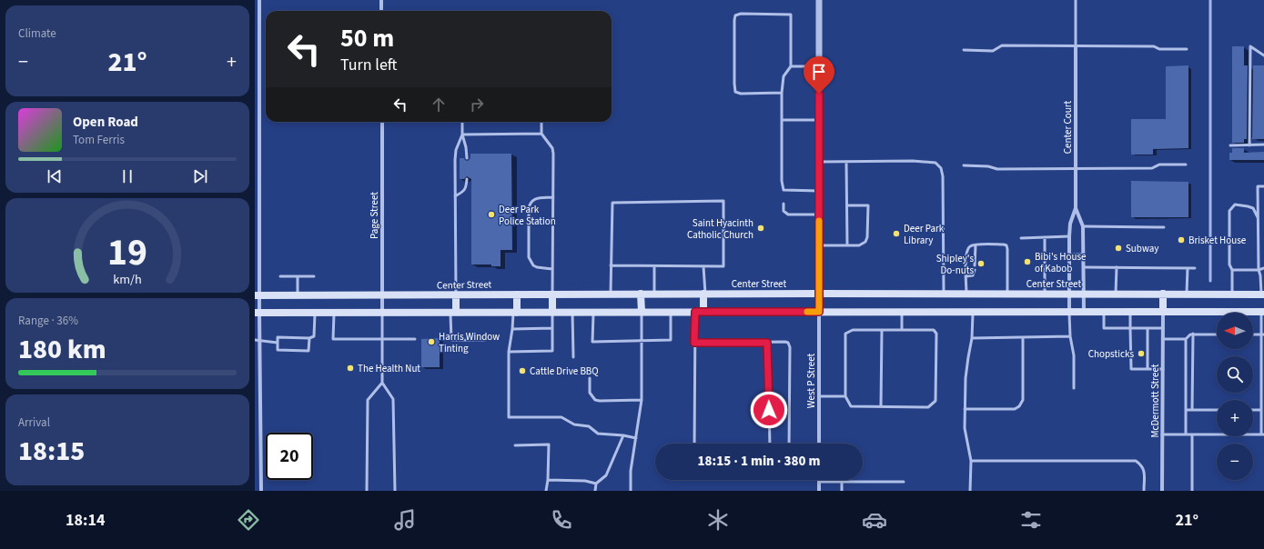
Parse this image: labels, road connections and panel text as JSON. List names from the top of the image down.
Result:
{
  "streets": {
    "main road": ["Center Street"],
    "street": [
      "Center Court",
      "Page Street",
      "West P Street",
      "McDermott Street"
    ]
  },
  "crossings": [
    ["Center Court", "Center Street"],
    ["Page Street", "Center Street"]
  ],
  "places": [
    "Deer Park Police Station",
    "Saint Hyacinth Catholic Church",
    "Deer Park Library",
    "Brisket House",
    "Subway",
    "Bibi's House of Kabob",
    "Shipley's Do-nuts",
    "Harris Window Tinting",
    "Chopsticks",
    "The Health Nut",
    "Cattle Drive BBQ"
  ],
  "north": "left",
  "page": {
    "tile": [
      "Climate",
      ["Range · 36%", "180 km"],
      ["Arrival", "18:15"]
    ],
    "turn": ["50 m", "Turn left"],
    "heat": ["−", "21°", "+"],
    "song": ["Open Road", "Tom Ferris"],
    "map_buttons": ["+", "−"],
    "limit": "20",
    "trip": "18:15 · 1 min · 380 m",
    "tabs": ["18:14", "21°"],
    "gauge": ["19", "km/h"]
  }
}
